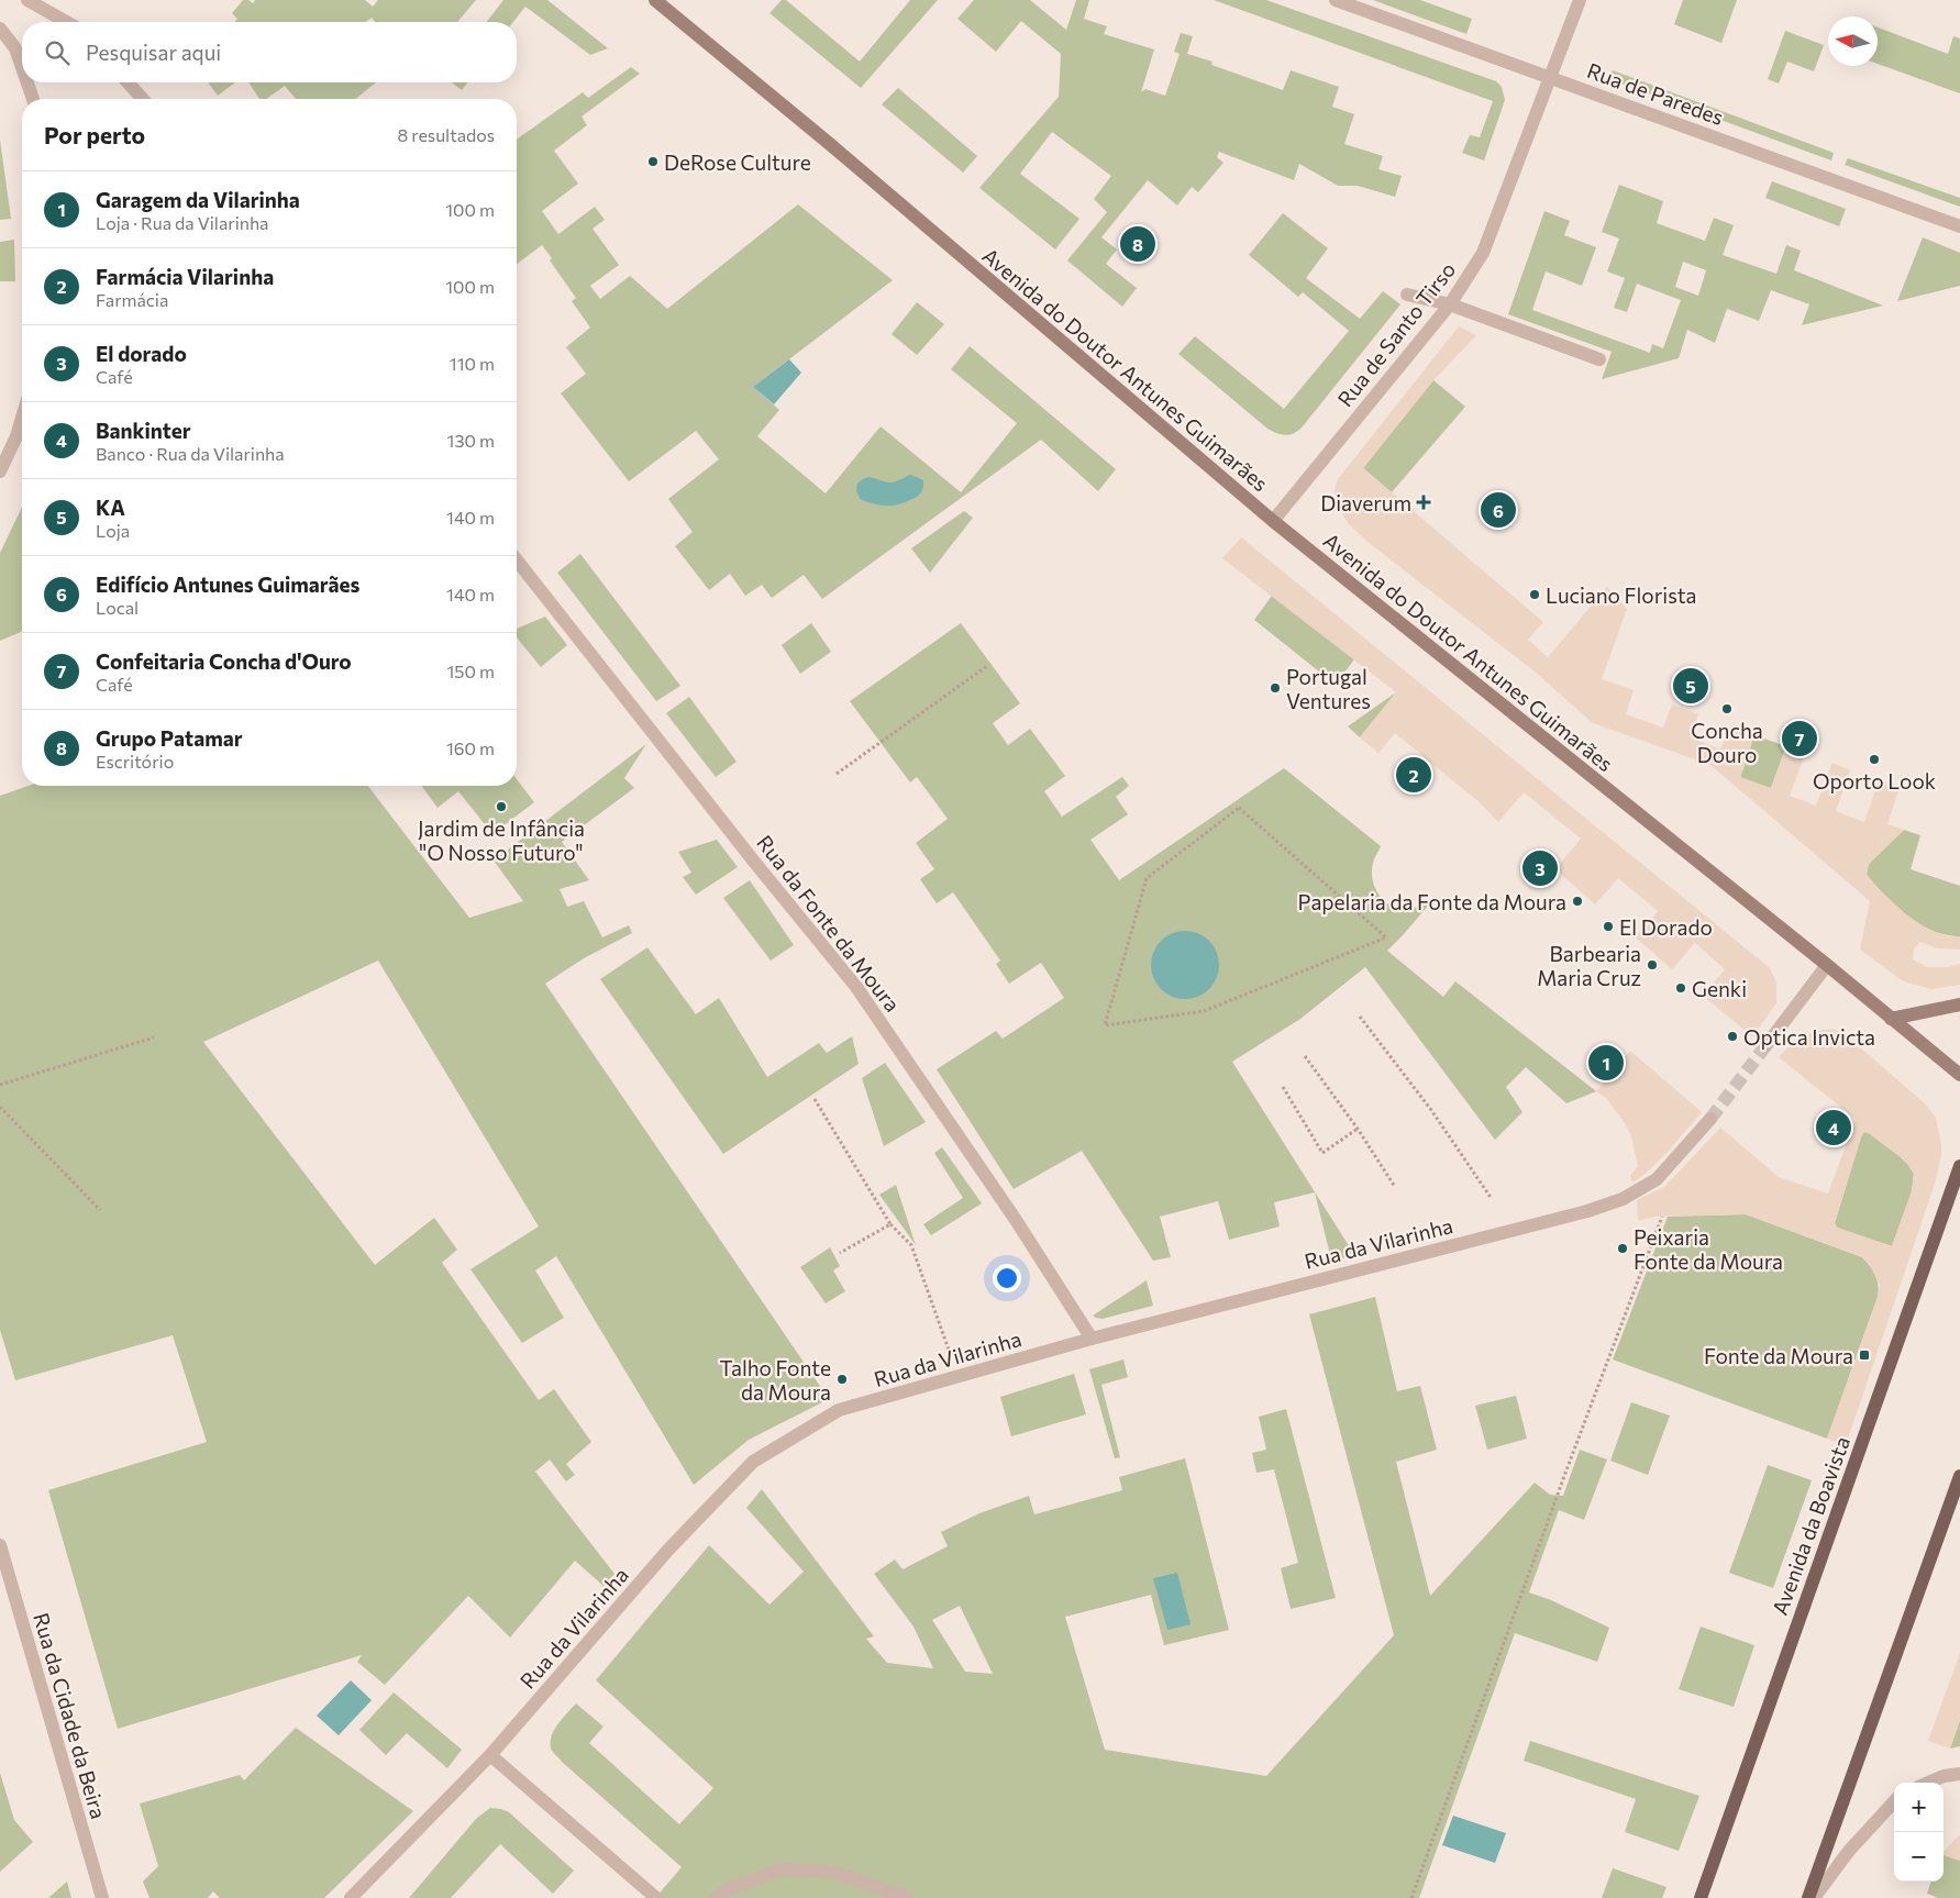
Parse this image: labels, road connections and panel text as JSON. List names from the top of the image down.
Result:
{
  "streets": {
    "main road": ["Avenida do Doutor Antunes Guimarães", "Avenida da Boavista"],
    "street": [
      "Rua de Paredes",
      "Rua de Santo Tirso",
      "Rua da Fonte da Moura",
      "Rua da Vilarinha",
      "Rua da Cidade da Beira"
    ]
  },
  "crossings": [
    ["Rua de Paredes", "Rua de Santo Tirso"],
    ["Rua de Santo Tirso", "Avenida do Doutor Antunes Guimarães"],
    ["Rua da Fonte da Moura", "Rua da Vilarinha"]
  ],
  "places": {
    "other": [
      "DeRose Culture",
      "Luciano Florista",
      "Portugal Ventures",
      "Concha Douro",
      "Oporto Look",
      "Jardim de Infância \"O Nosso Futuro\"",
      "Papelaria da Fonte da Moura",
      "El Dorado",
      "Barbearia Maria Cruz",
      "Genki",
      "Optica Invicta",
      "Peixaria Fonte da Moura",
      "Talho Fonte da Moura"
    ],
    "health": ["Diaverum"],
    "transit": ["Fonte da Moura"]
  },
  "north": "left",
  "page": {
    "search": "Pesquisar aqui",
    "heading": ["Por perto", "8 resultados"],
    "list": [
      {
        "mark": "1",
        "name": "Garagem da Vilarinha",
        "note": "Loja · Rua da Vilarinha",
        "value": "100 m"
      },
      {
        "mark": "2",
        "name": "Farmácia Vilarinha",
        "note": "Farmácia",
        "value": "100 m"
      },
      {
        "mark": "3",
        "name": "El dorado",
        "note": "Café",
        "value": "110 m"
      },
      {
        "mark": "4",
        "name": "Bankinter",
        "note": "Banco · Rua da Vilarinha",
        "value": "130 m"
      },
      {
        "mark": "5",
        "name": "KA",
        "note": "Loja",
        "value": "140 m"
      },
      {
        "mark": "6",
        "name": "Edifício Antunes Guimarães",
        "note": "Local",
        "value": "140 m"
      },
      {
        "mark": "7",
        "name": "Confeitaria Concha d'Ouro",
        "note": "Café",
        "value": "150 m"
      },
      {
        "mark": "8",
        "name": "Grupo Patamar",
        "note": "Escritório",
        "value": "160 m"
      }
    ],
    "pins": [
      "8",
      "6",
      "5",
      "7",
      "2",
      "3",
      "1",
      "4"
    ],
    "map_buttons": ["+", "−"]
  }
}
